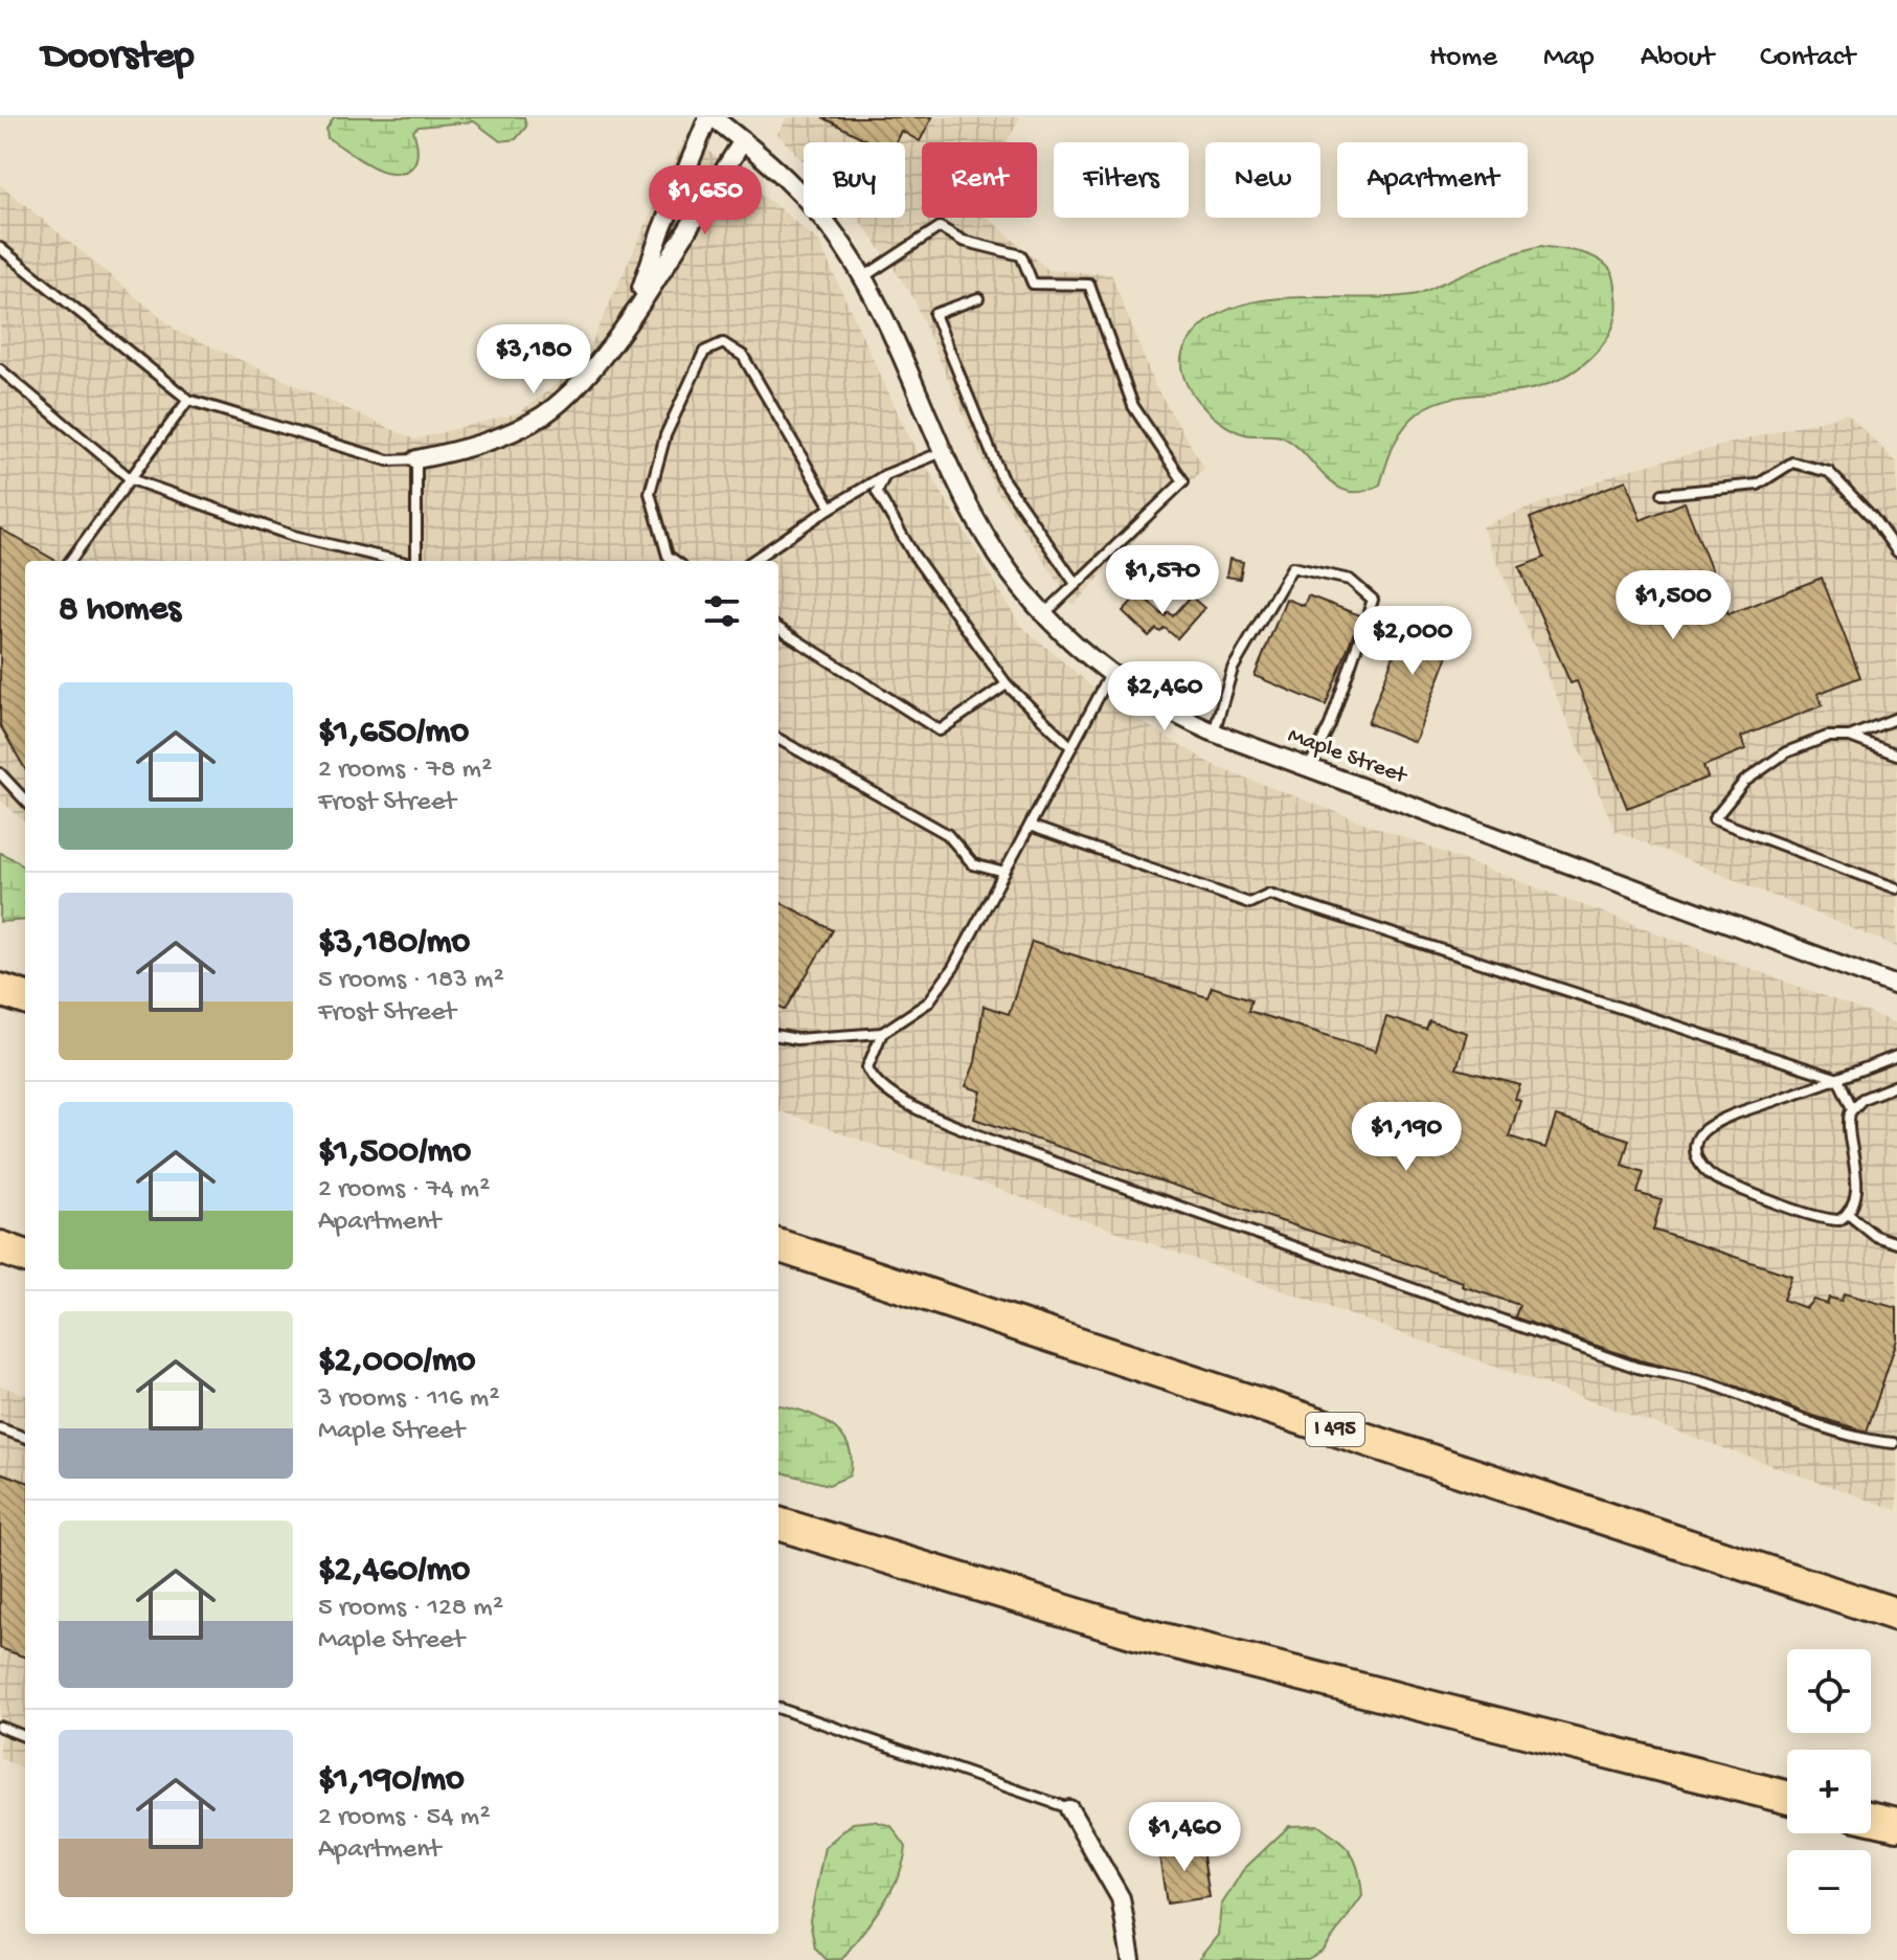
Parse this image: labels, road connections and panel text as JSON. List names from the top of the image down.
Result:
{
  "streets": {
    "highway": ["I 495"],
    "street": ["Maple Street"]
  },
  "page": {
    "header": "Doorstep",
    "nav": [
      "Home",
      "Map",
      "About",
      "Contact"
    ],
    "chip": [
      "Buy",
      "Rent",
      "Filters",
      "New",
      "Apartment"
    ],
    "price": [
      "$1,650",
      "$3,180",
      "$1,570",
      "$1,500",
      "$2,000",
      "$2,460",
      "$1,190",
      "$1,460"
    ],
    "heading": "8 homes",
    "list": [
      {
        "name": "$1,650/mo",
        "note": "2 rooms · 78 m² · Frost Street"
      },
      {
        "name": "$3,180/mo",
        "note": "5 rooms · 183 m² · Frost Street"
      },
      {
        "name": "$1,500/mo",
        "note": "2 rooms · 74 m² · Apartment"
      },
      {
        "name": "$2,000/mo",
        "note": "3 rooms · 116 m² · Maple Street"
      },
      {
        "name": "$2,460/mo",
        "note": "5 rooms · 128 m² · Maple Street"
      },
      {
        "name": "$1,190/mo",
        "note": "2 rooms · 54 m² · Apartment"
      }
    ],
    "map_buttons": ["+", "−"]
  }
}
